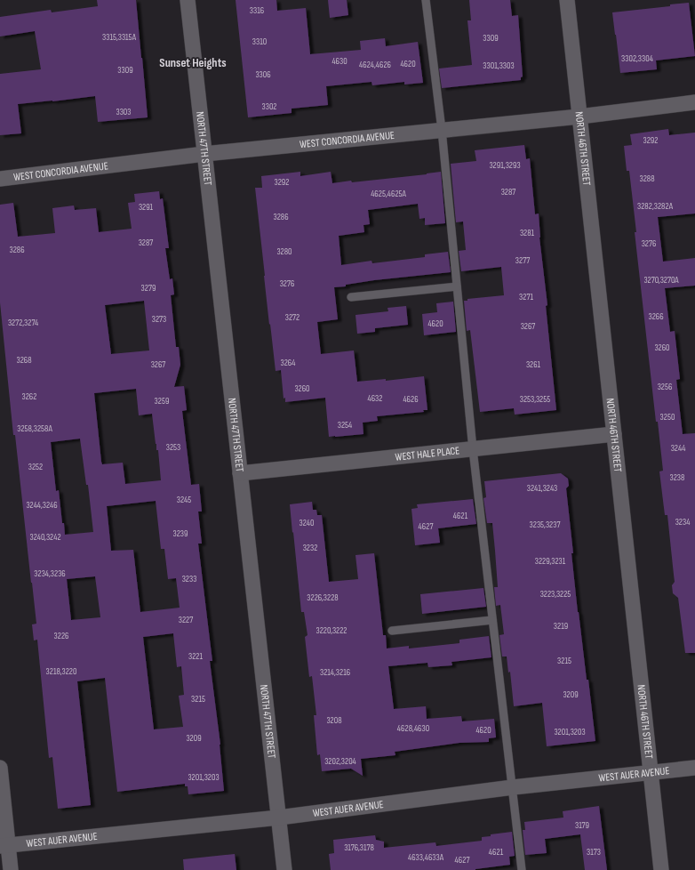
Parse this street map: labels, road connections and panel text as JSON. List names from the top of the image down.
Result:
{
  "streets": {
    "street": [
      "WEST CONCORDIA AVENUE",
      "NORTH 47TH STREET",
      "NORTH 46TH STREET",
      "WEST HALE PLACE",
      "WEST AUER AVENUE"
    ]
  },
  "crossings": [
    ["WEST CONCORDIA AVENUE", "NORTH 47TH STREET"],
    ["WEST CONCORDIA AVENUE", "NORTH 46TH STREET"],
    ["NORTH 47TH STREET", "WEST HALE PLACE"],
    ["NORTH 47TH STREET", "WEST AUER AVENUE"],
    ["NORTH 46TH STREET", "WEST HALE PLACE"],
    ["NORTH 46TH STREET", "WEST AUER AVENUE"]
  ],
  "districts": ["Sunset Heights"],
  "house_numbers": [
    "3316",
    "3315,3315A",
    "3309",
    "3310",
    "3302,3304",
    "4630",
    "4620",
    "4624,4626",
    "3301,3303",
    "3309",
    "3306",
    "3302",
    "3303",
    "3292",
    "3291,3293",
    "3288",
    "3292",
    "3287",
    "4625,4625A",
    "3282,3282A",
    "3291",
    "3286",
    "3281",
    "3287",
    "3276",
    "3286",
    "3280",
    "3277",
    "3270,3270A",
    "3276",
    "3279",
    "3271",
    "3266",
    "3272",
    "3273",
    "3272,3274",
    "4620",
    "3267",
    "3260",
    "3268",
    "3264",
    "3267",
    "3261",
    "3256",
    "3260",
    "3262",
    "4632",
    "4626",
    "3253,3255",
    "3259",
    "3250",
    "3254",
    "3258,3258A",
    "3253",
    "3244",
    "3252",
    "3238",
    "3241,3243",
    "3245",
    "3244,3246",
    "4621",
    "3234",
    "3240",
    "3235,3237",
    "4627",
    "3239",
    "3240,3242",
    "3232",
    "3229,3231",
    "3234,3236",
    "3233",
    "3223,3225",
    "3226,3228",
    "3227",
    "3219",
    "3220,3222",
    "3226",
    "3221",
    "3215",
    "3218,3220",
    "3214,3216",
    "3209",
    "3215",
    "3208",
    "4628,4630",
    "4620",
    "3201,3203",
    "3209",
    "3202,3204",
    "3201,3203",
    "3179",
    "3176,3178",
    "4621",
    "3173",
    "4633,4633A",
    "4627"
  ]
}
